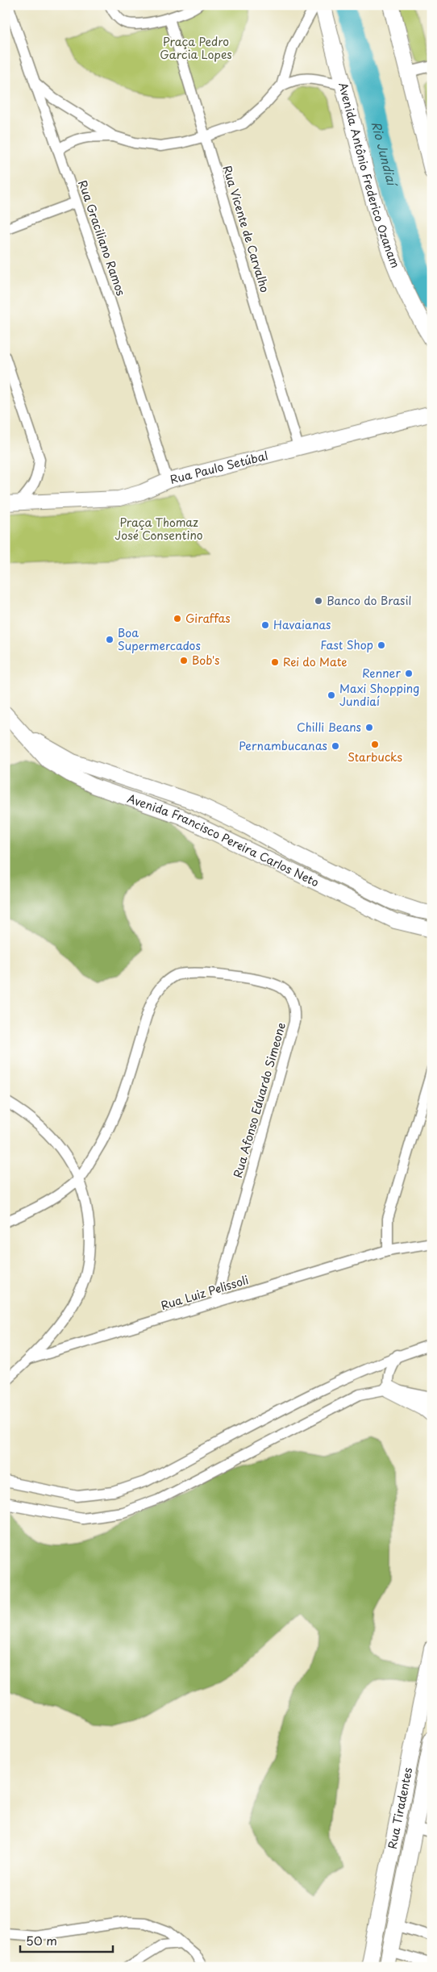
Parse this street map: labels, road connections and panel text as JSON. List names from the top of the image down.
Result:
{
  "streets": {
    "main road": ["Avenida Antônio Frederico Ozanam", "Rua Tiradentes"],
    "street": [
      "Rua Vicente de Carvalho",
      "Rua Graciliano Ramos",
      "Rua Paulo Setúbal",
      "Avenida Francisco Pereira Carlos Neto",
      "Rua Afonso Eduardo Simeone",
      "Rua Luiz Pelissoli"
    ]
  },
  "crossings": [
    ["Rua Vicente de Carvalho", "Rua Paulo Setúbal"],
    ["Rua Graciliano Ramos", "Rua Paulo Setúbal"],
    ["Rua Afonso Eduardo Simeone", "Rua Luiz Pelissoli"]
  ],
  "water": ["Rio Jundiaí"],
  "parks": ["Praça Pedro Garcia Lopes", "Praça Thomaz José Consentino"],
  "places": [
    "Banco do Brasil",
    "Giraffas",
    "Havaianas",
    "Boa Supermercados",
    "Fast Shop",
    "Bob's",
    "Rei do Mate",
    "Renner",
    "Maxi Shopping Jundiaí",
    "Chilli Beans",
    "Starbucks",
    "Pernambucanas"
  ],
  "scale_bar": "50 m"
}
